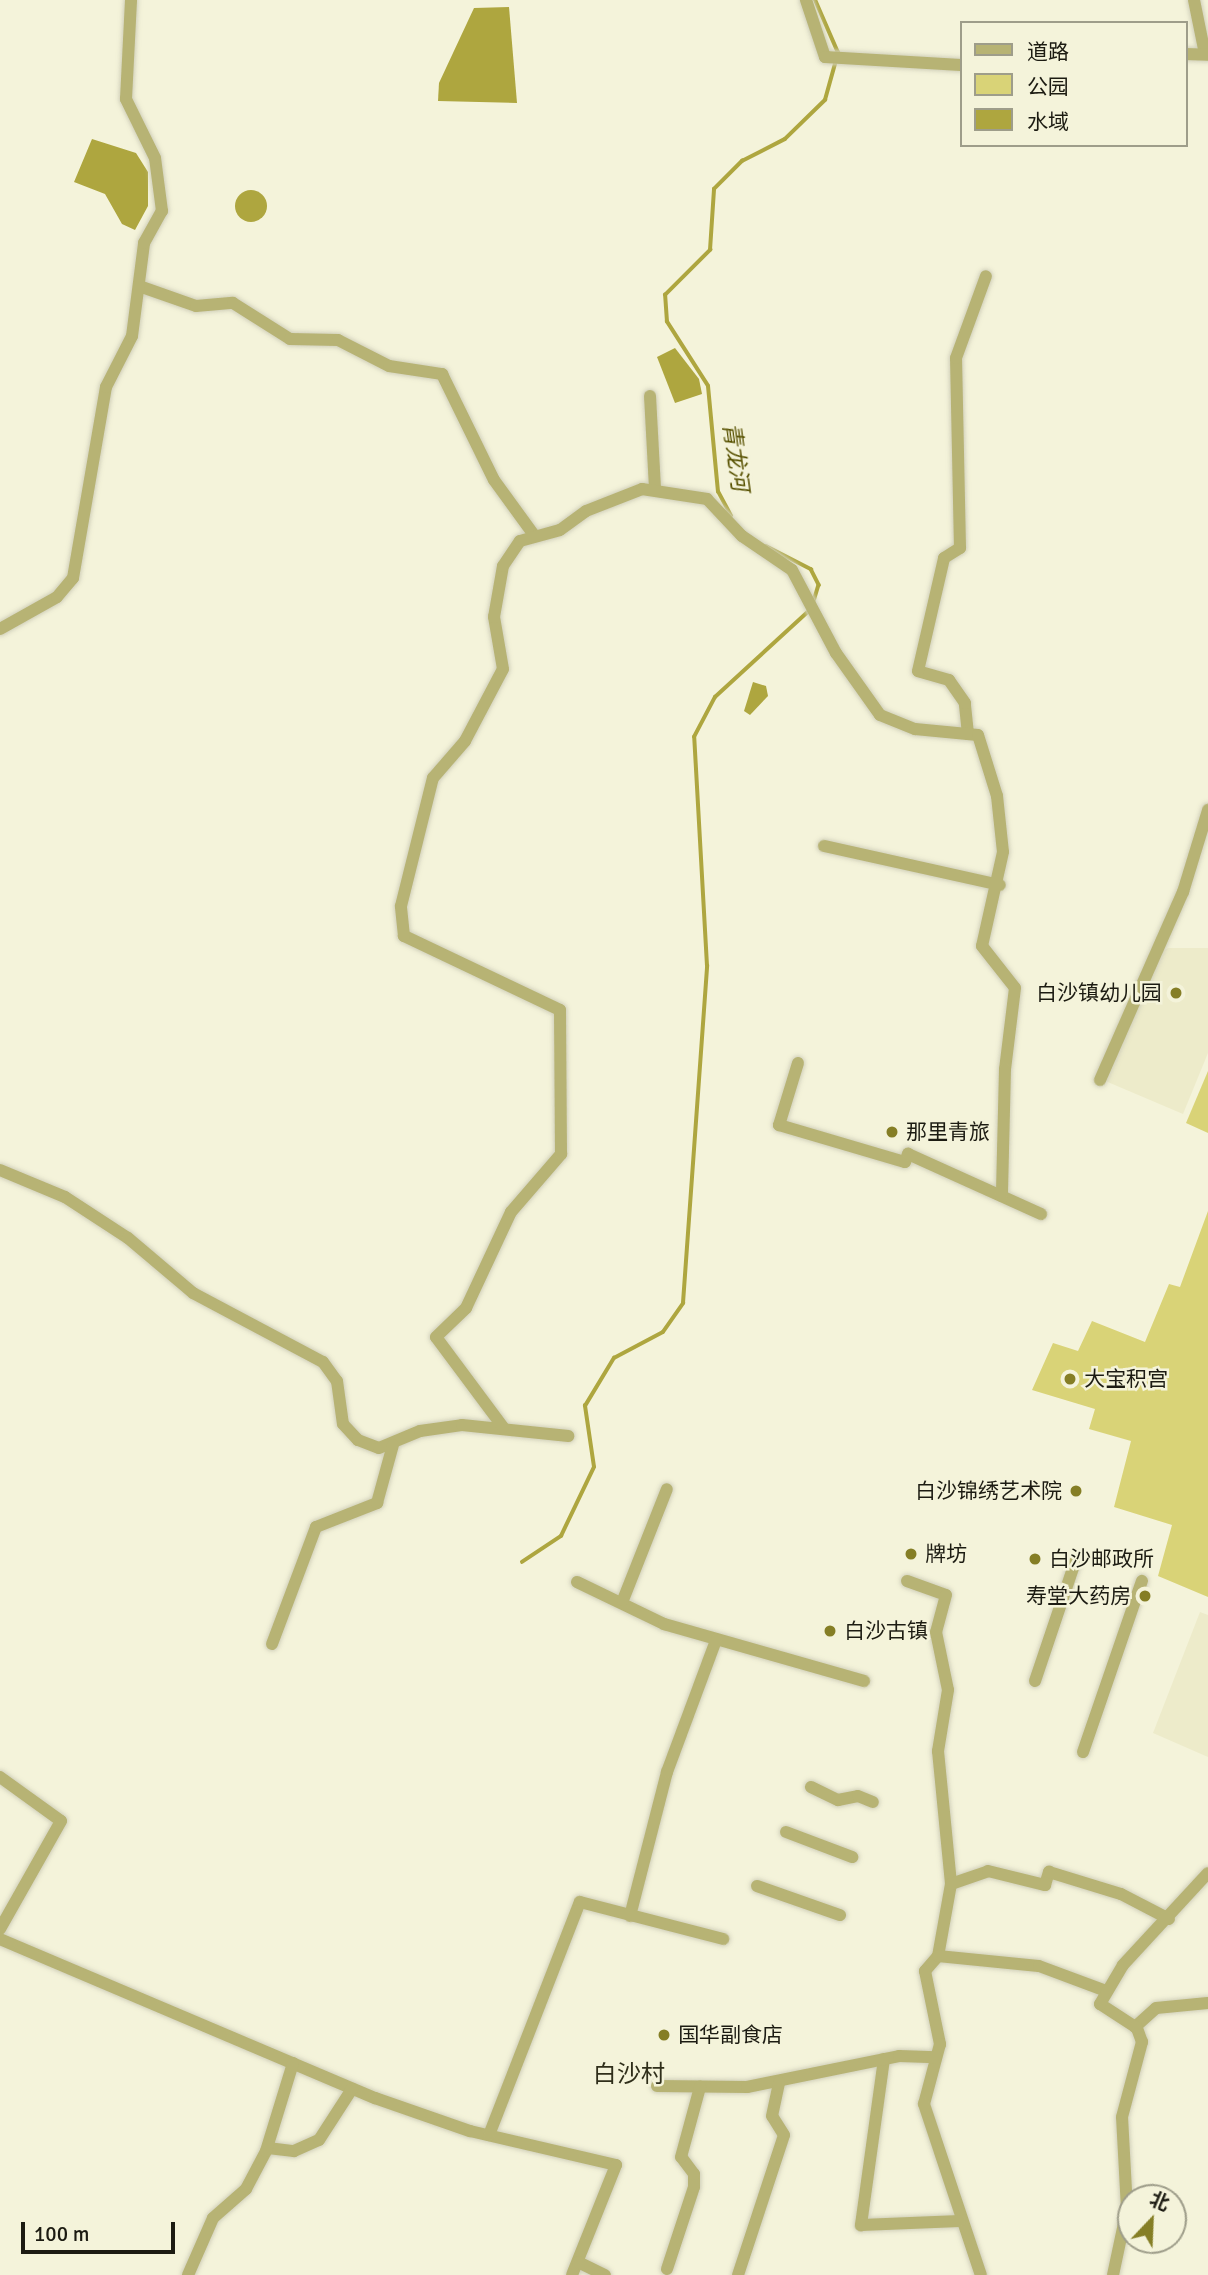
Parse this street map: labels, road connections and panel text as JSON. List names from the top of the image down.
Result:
{
  "districts": ["白沙村"],
  "water": ["青龙河"],
  "places": [
    "白沙镇幼儿园",
    "那里青旅",
    "大宝积宫",
    "白沙锦绣艺术院",
    "牌坊",
    "白沙邮政所",
    "寿堂大药房",
    "白沙古镇",
    "国华副食店"
  ],
  "legend": ["道路", "公园", "水域"],
  "scale_bar": "100 m",
  "north": "top right"
}
